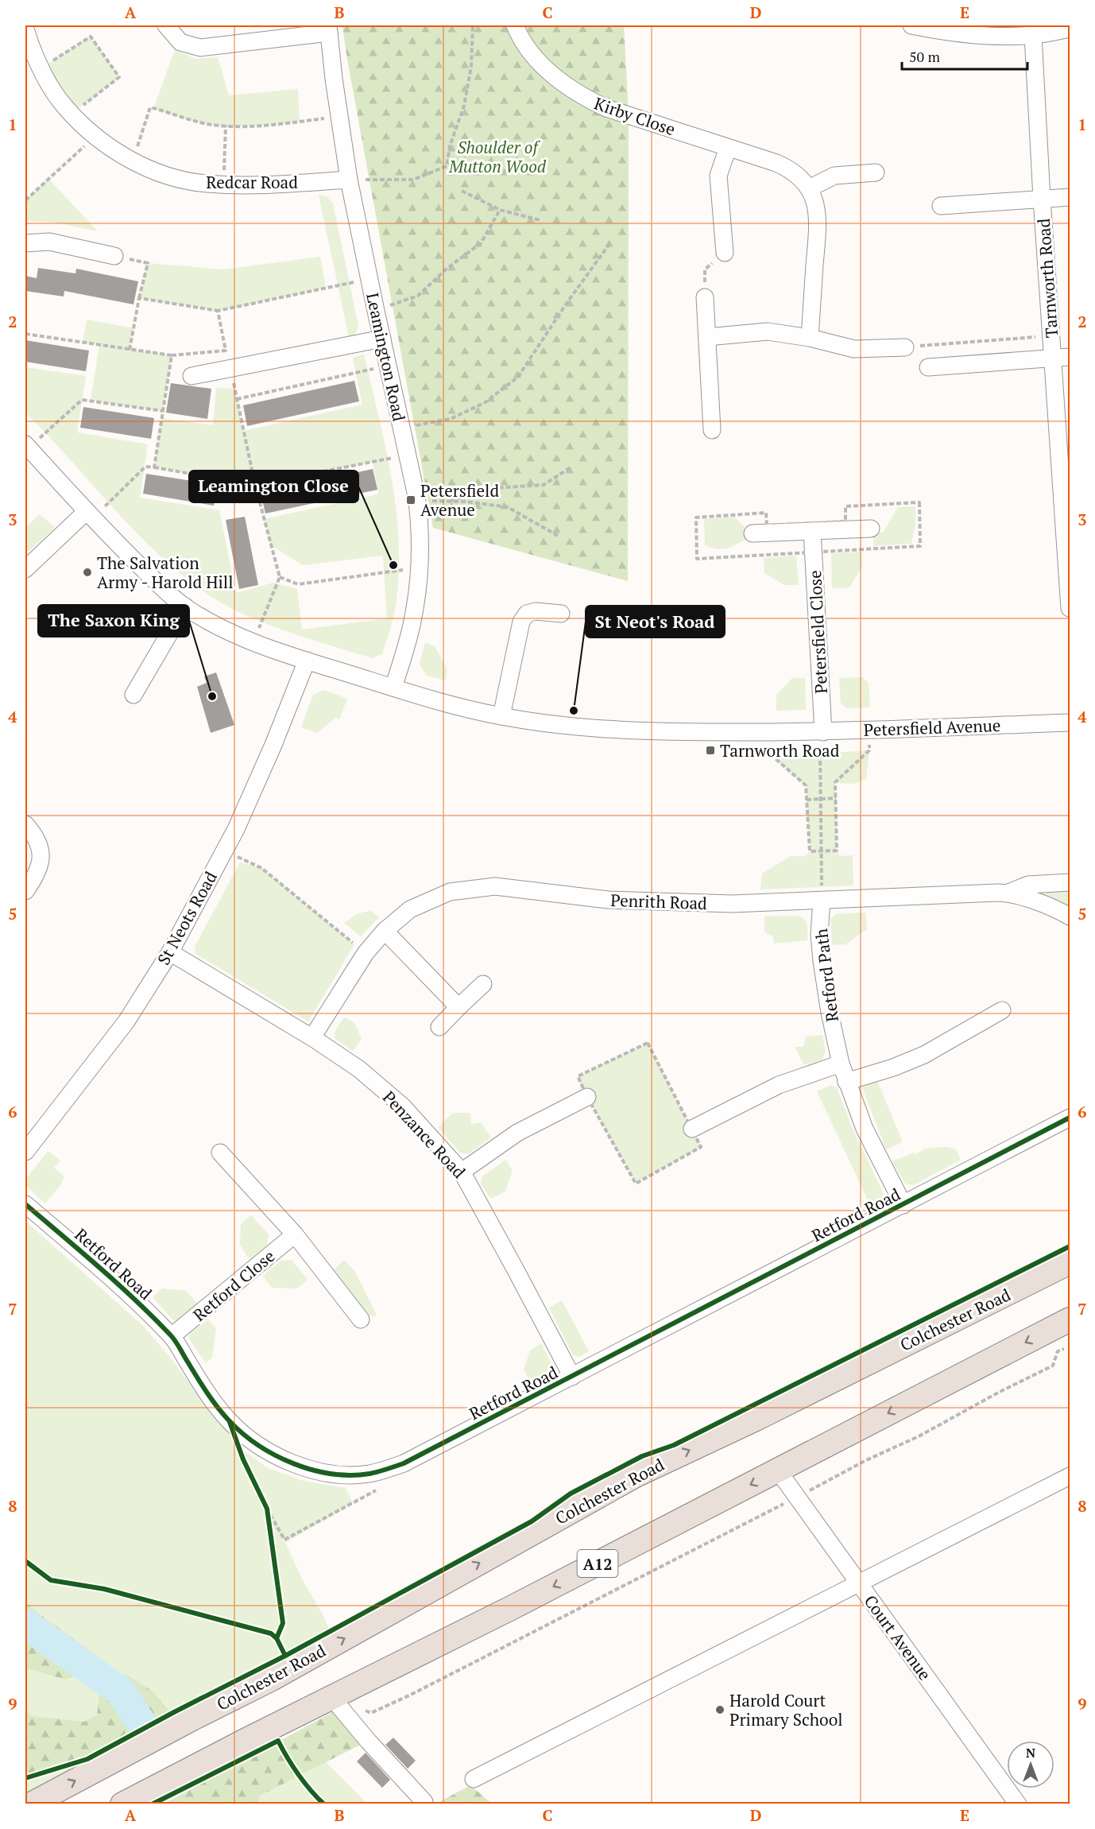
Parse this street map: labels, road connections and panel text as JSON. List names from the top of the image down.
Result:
{
  "streets": {
    "highway": ["Colchester Road", "A12"],
    "street": [
      "Kirby Close",
      "Redcar Road",
      "Tarnworth Road",
      "Leamington Road",
      "Petersfield Close",
      "Petersfield Avenue",
      "Penrith Road",
      "St Neots Road",
      "Retford Path",
      "Penzance Road",
      "Retford Road",
      "Retford Close",
      "Court Avenue"
    ]
  },
  "crossings": [
    ["Redcar Road", "Leamington Road"],
    ["Leamington Road", "Petersfield Avenue"],
    ["Petersfield Close", "Petersfield Avenue"],
    ["Petersfield Avenue", "St Neots Road"],
    ["Penrith Road", "Retford Path"],
    ["Penrith Road", "Penzance Road"],
    ["St Neots Road", "Penzance Road"],
    ["Retford Path", "Retford Road"],
    ["Penzance Road", "Retford Road"],
    ["Retford Road", "Retford Close"],
    ["A12", "Court Avenue"]
  ],
  "parks": ["Shoulder of Mutton Wood"],
  "places": {
    "transit": ["Petersfield Avenue", "Tarnworth Road"],
    "other": [
      "Leamington Close",
      "The Salvation Army - Harold Hill",
      "The Saxon King",
      "St Neot's Road",
      "Harold Court Primary School"
    ]
  },
  "scale_bar": "50 m",
  "north": "top",
  "grid": {
    "columns": [
      "A",
      "B",
      "C",
      "D",
      "E"
    ],
    "rows": [
      "1",
      "2",
      "3",
      "4",
      "5",
      "6",
      "7",
      "8",
      "9"
    ]
  }
}
